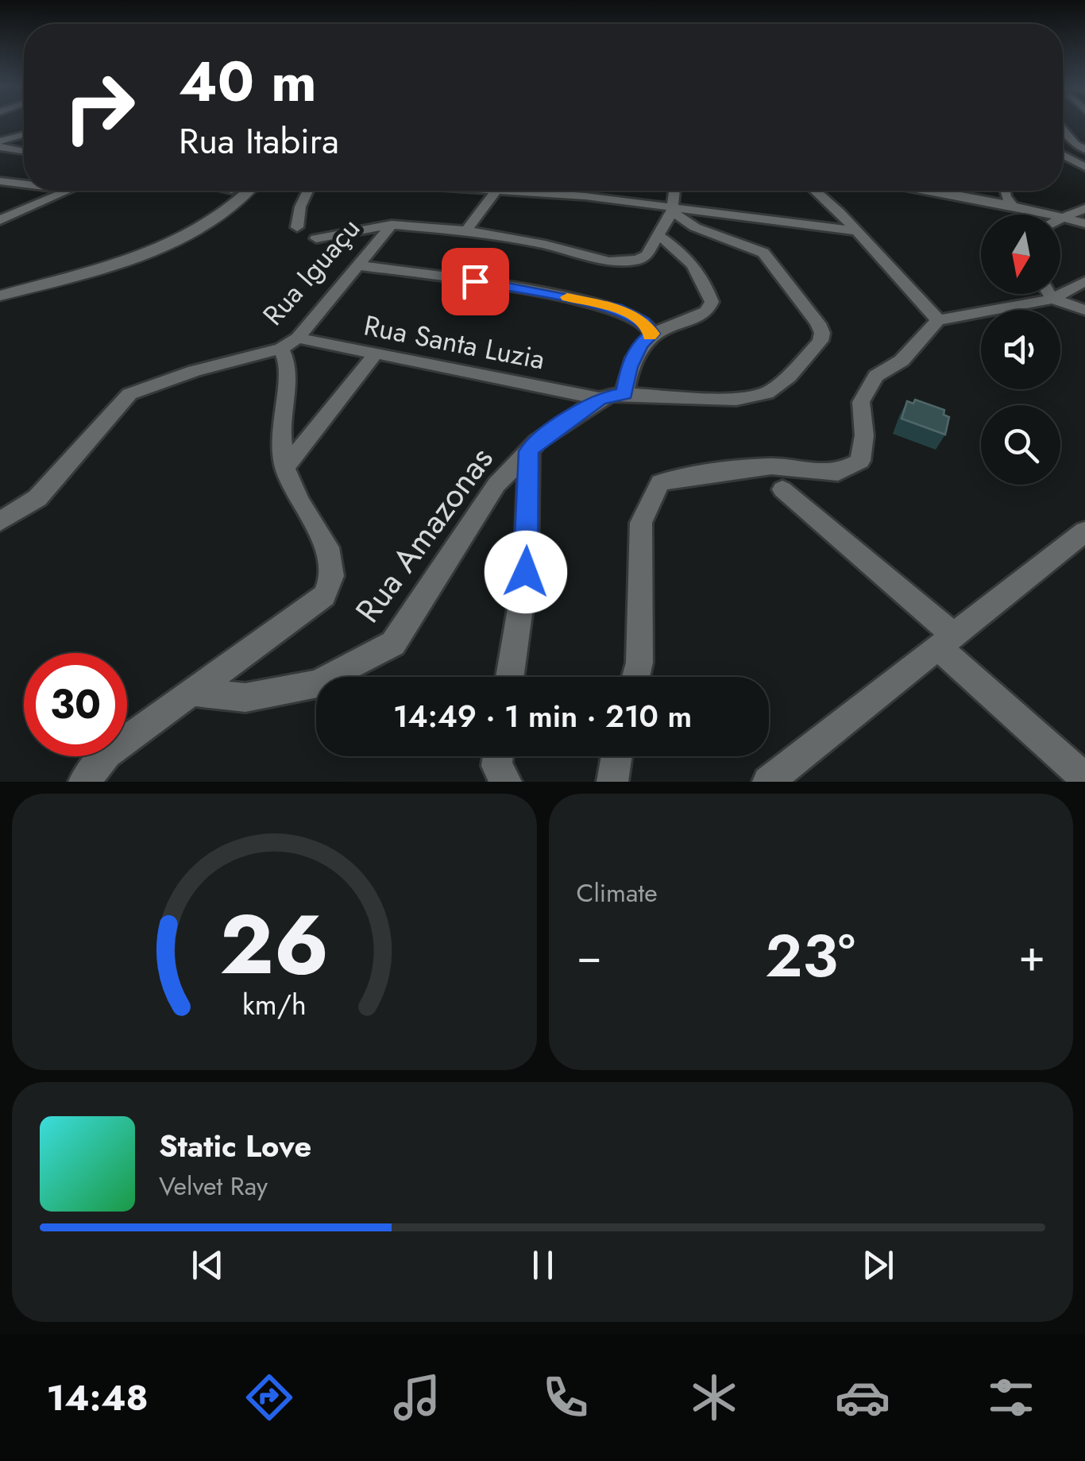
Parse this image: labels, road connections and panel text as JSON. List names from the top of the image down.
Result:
{
  "streets": {
    "street": ["Rua Iguaçu", "Rua Santa Luzia", "Rua Amazonas"]
  },
  "crossings": [
    ["Rua Iguaçu", "Rua Santa Luzia"],
    ["Rua Iguaçu", "Rua Amazonas"],
    ["Rua Santa Luzia", "Rua Amazonas"]
  ],
  "north": "bottom",
  "page": {
    "turn": ["40 m", "Rua Itabira"],
    "limit": "30",
    "trip": "14:49 · 1 min · 210 m",
    "tile": "Climate",
    "heat": ["−", "23°", "+"],
    "song": ["Static Love", "Velvet Ray"],
    "tabs": "14:48",
    "gauge": ["26", "km/h"]
  }
}
